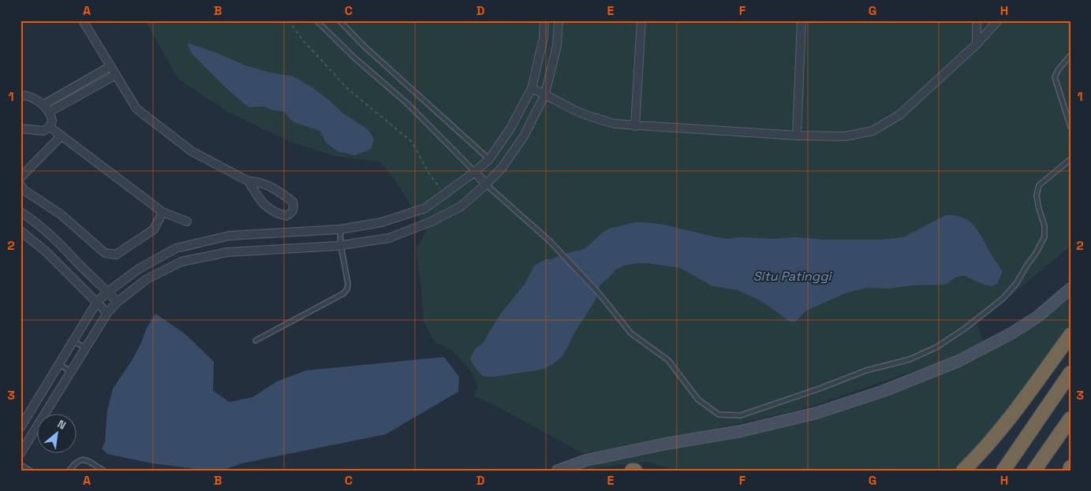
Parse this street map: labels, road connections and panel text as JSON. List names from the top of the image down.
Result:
{
  "water": ["Situ Patinggi"],
  "north": "top right",
  "grid": {
    "columns": [
      "A",
      "B",
      "C",
      "D",
      "E",
      "F",
      "G",
      "H"
    ],
    "rows": ["1", "2", "3"]
  }
}
